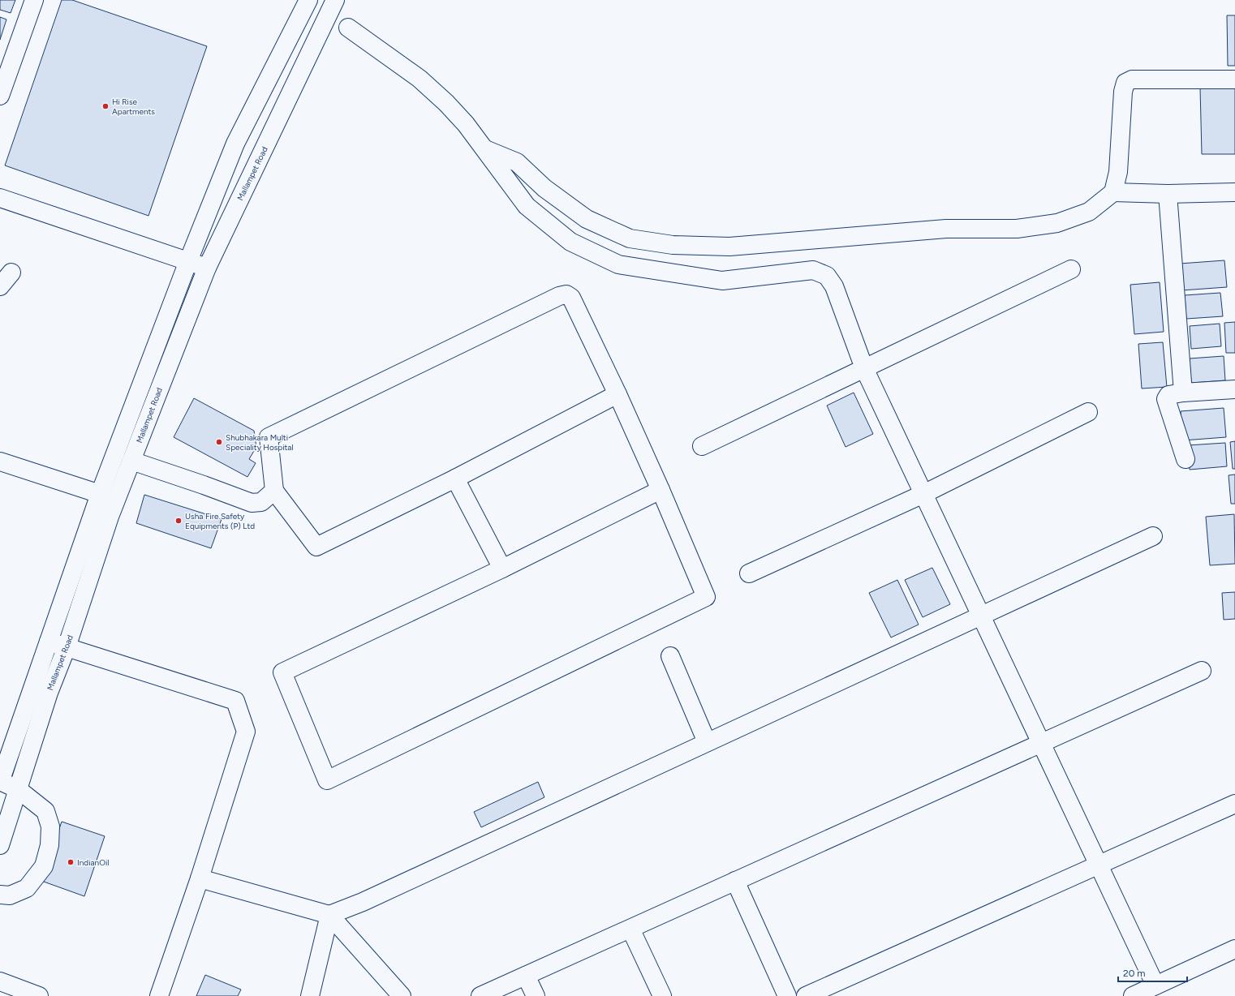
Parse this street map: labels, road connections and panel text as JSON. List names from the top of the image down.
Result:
{
  "streets": {
    "street": ["Mallampet Road"]
  },
  "places": [
    "Hi Rise Apartments",
    "Shubhakara Multi Speciality Hospital",
    "Usha Fire Safety Equipments (P) Ltd",
    "IndianOil"
  ],
  "scale_bar": "20 m"
}
